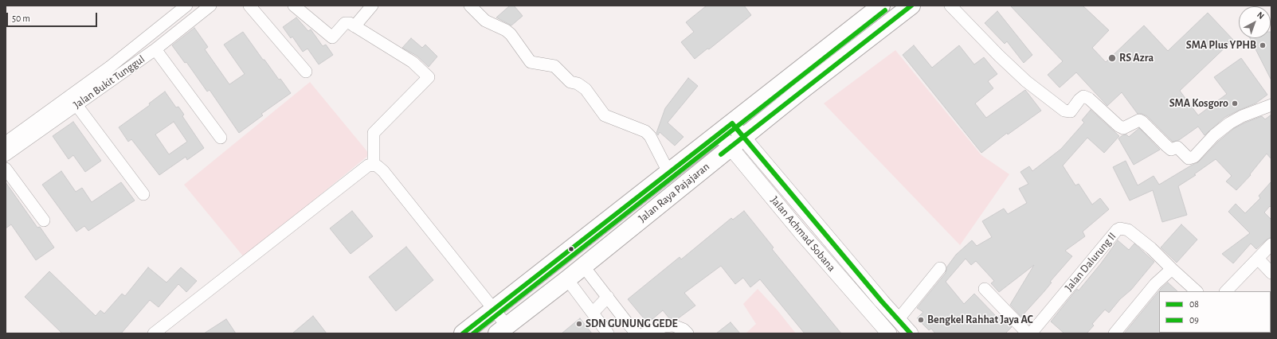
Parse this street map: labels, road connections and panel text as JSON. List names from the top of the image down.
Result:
{
  "streets": {
    "highway": ["Jalan Raya Pajajaran"],
    "main road": ["Jalan Achmad Sobana"],
    "street": ["Jalan Bukit Tunggul", "Jalan Dalurung II"]
  },
  "crossings": [
    ["Jalan Raya Pajajaran", "Jalan Achmad Sobana"]
  ],
  "places": [
    "SMA Plus YPHB",
    "RS Azra",
    "SMA Kosgoro",
    "Bengkel Rahhat Jaya AC",
    "SDN GUNUNG GEDE"
  ],
  "lines": ["transit line 08", "transit line 09"],
  "legend": ["08", "09"],
  "scale_bar": "50 m",
  "north": "top right"
}
